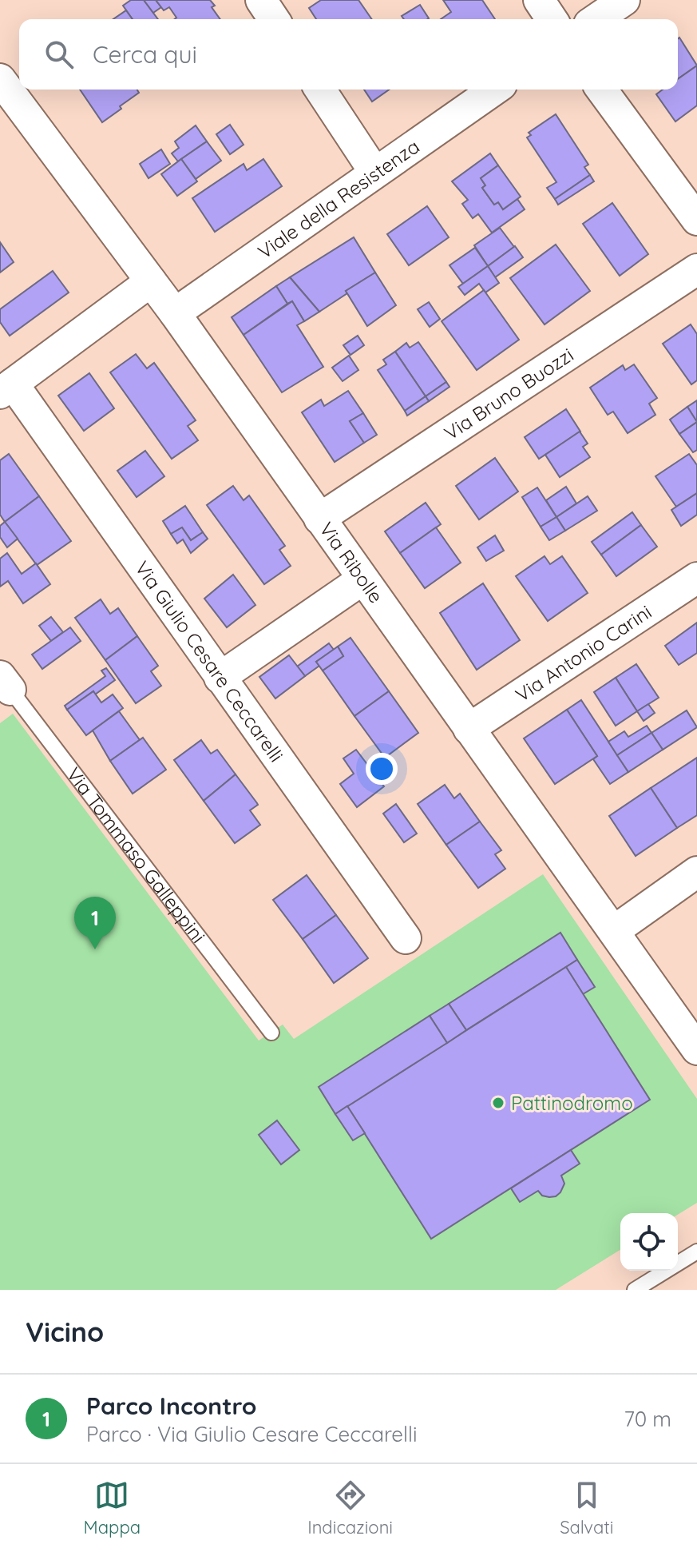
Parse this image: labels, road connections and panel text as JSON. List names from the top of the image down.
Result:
{
  "streets": {
    "street": [
      "Viale della Resistenza",
      "Via Bruno Buozzi",
      "Via Ribolle",
      "Via Antonio Carini",
      "Via Giulio Cesare Ceccarelli"
    ],
    "lane": ["Via Tommaso Galleppini"]
  },
  "crossings": [
    ["Viale della Resistenza", "Via Ribolle"],
    ["Via Bruno Buozzi", "Via Ribolle"],
    ["Via Ribolle", "Via Antonio Carini"]
  ],
  "places": ["Pattinodromo"],
  "page": {
    "search": "Cerca qui",
    "pins": "1",
    "heading": "Vicino",
    "list": [
      {
        "mark": "1",
        "name": "Parco Incontro",
        "note": "Parco · Via Giulio Cesare Ceccarelli",
        "value": "70 m"
      }
    ],
    "nav": ["Mappa", "Indicazioni", "Salvati"]
  }
}
